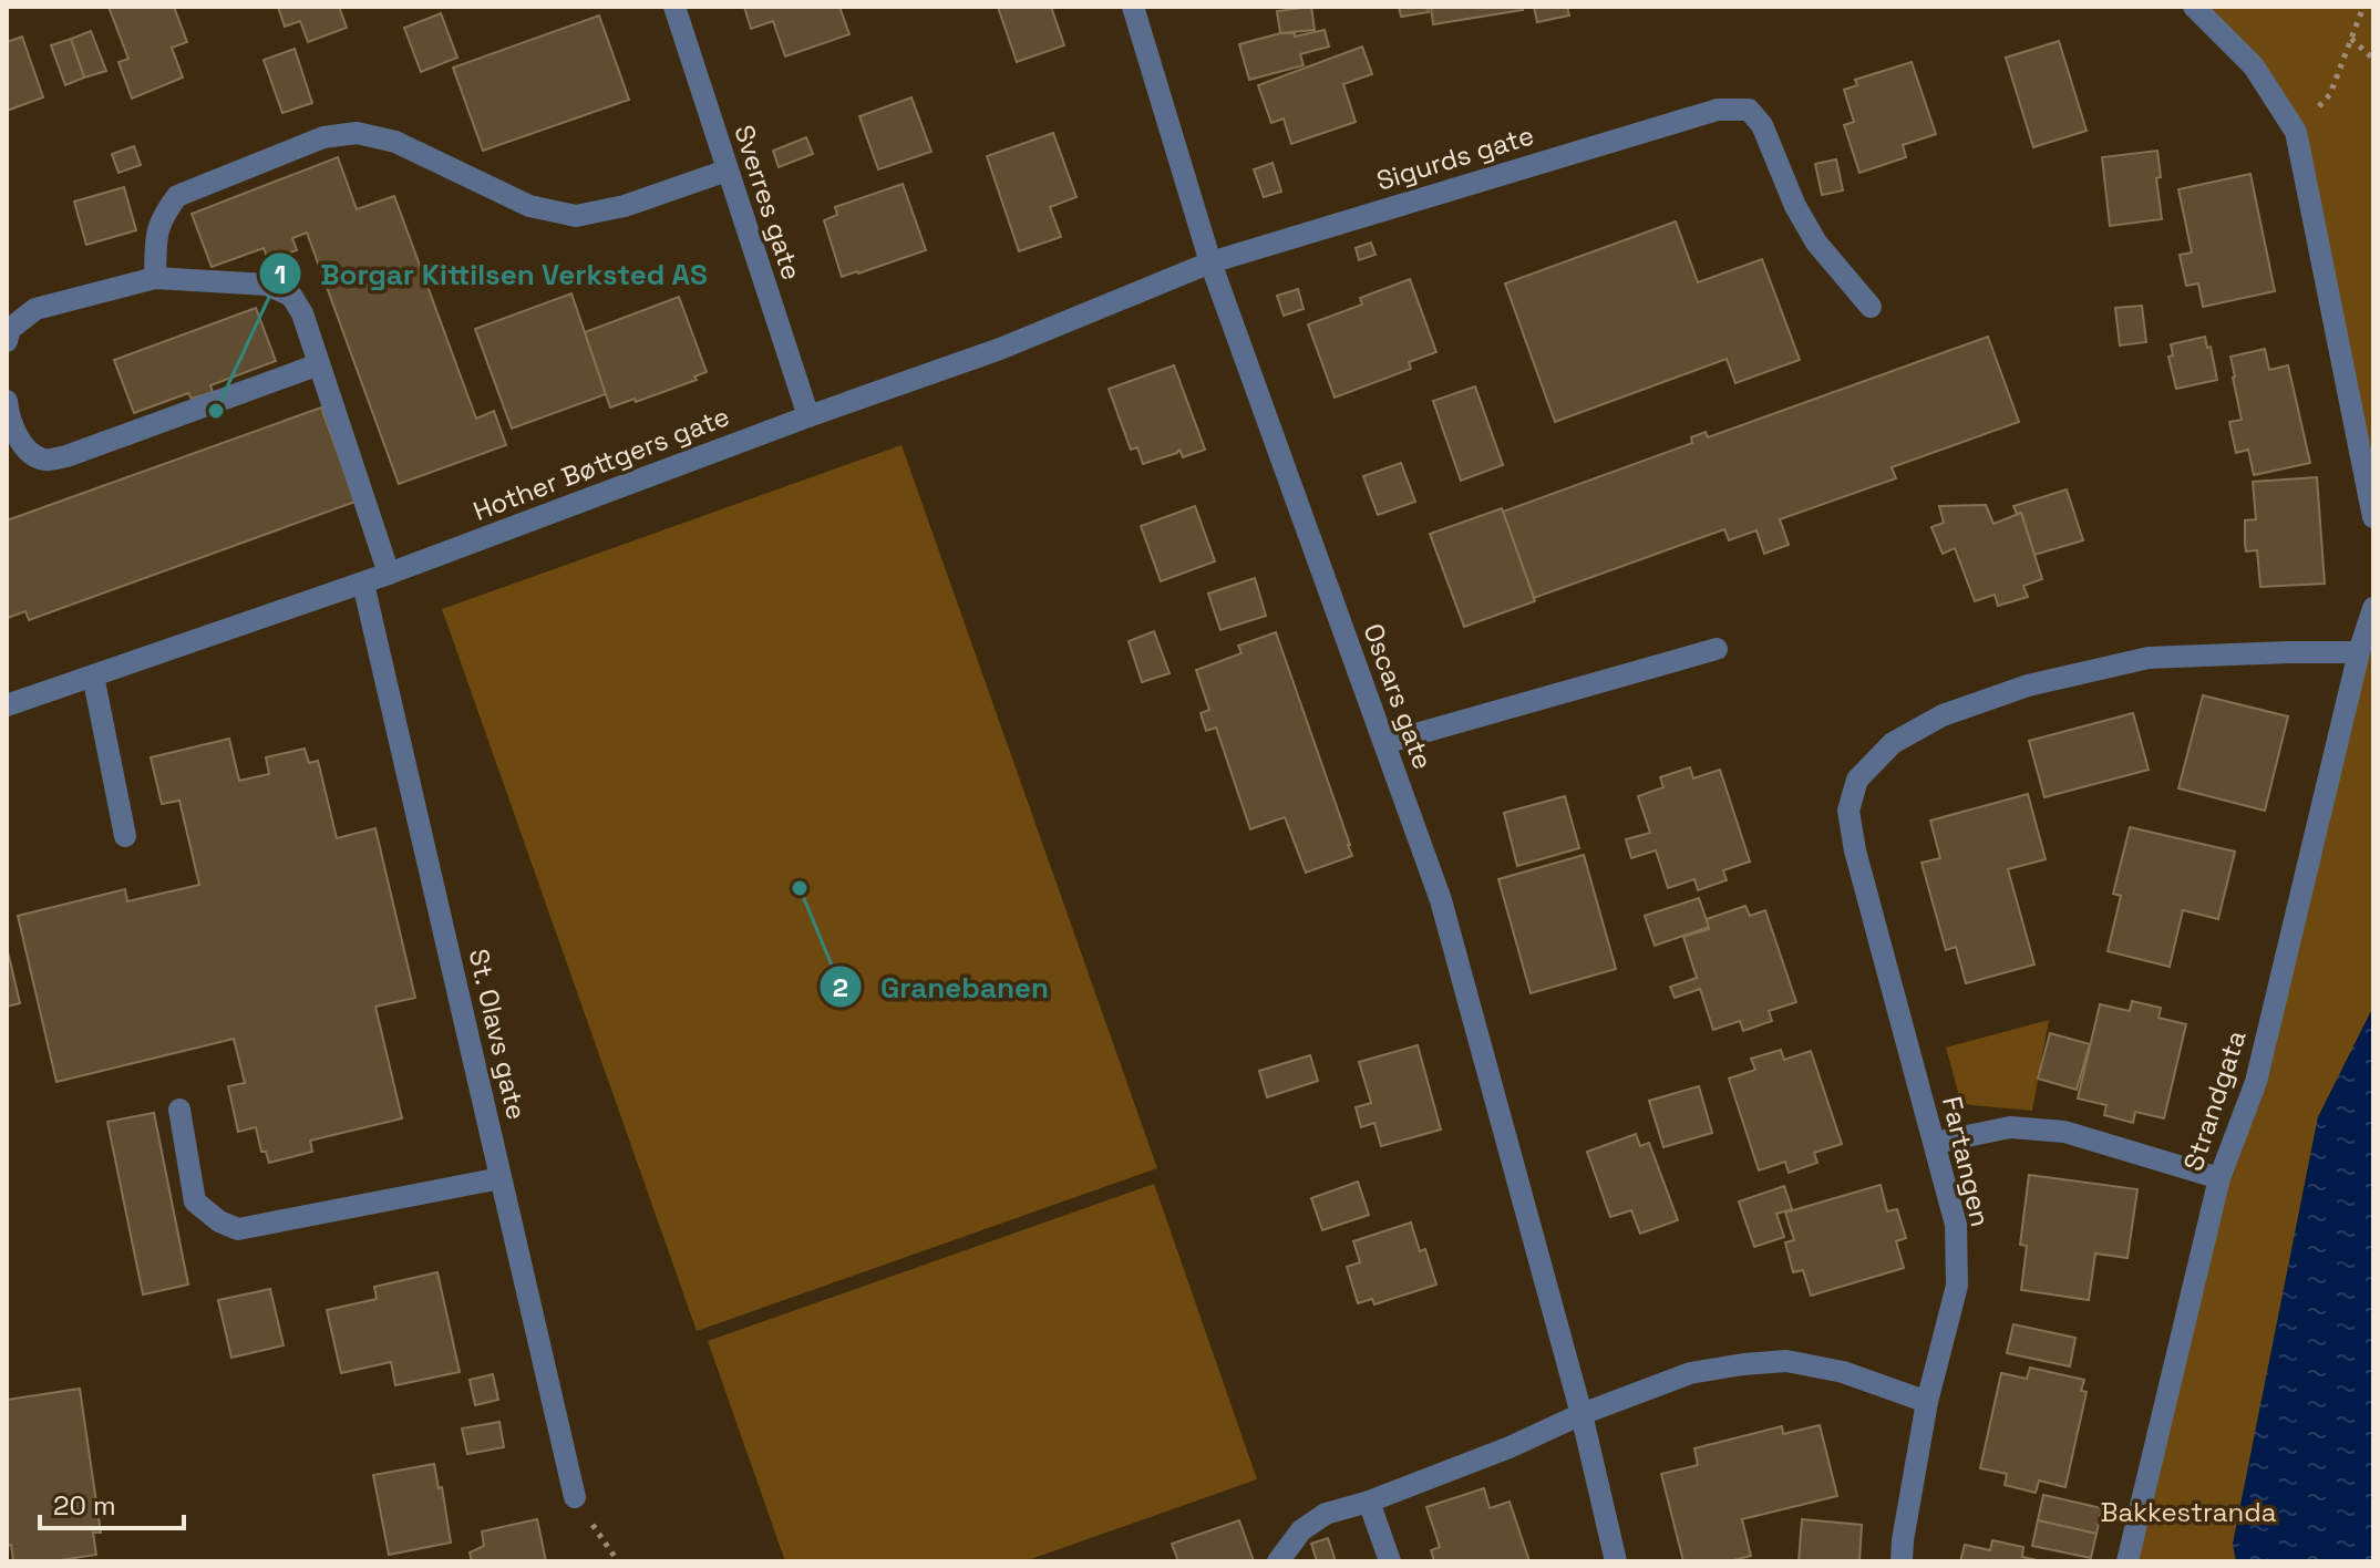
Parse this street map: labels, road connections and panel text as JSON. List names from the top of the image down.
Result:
{
  "streets": {
    "street": [
      "Sigurds gate",
      "Sverres gate",
      "Hother Bøttgers gate",
      "Oscars gate",
      "St. Olavs gate",
      "Strandgata",
      "Fartangen"
    ]
  },
  "crossings": [
    ["Sigurds gate", "Hother Bøttgers gate"],
    ["Sigurds gate", "Oscars gate"],
    ["Sverres gate", "Hother Bøttgers gate"],
    ["Hother Bøttgers gate", "Oscars gate"],
    ["Hother Bøttgers gate", "St. Olavs gate"],
    ["Strandgata", "Fartangen"]
  ],
  "parks": ["Bakkestranda"],
  "places": ["Borgar Kittilsen Verksted AS", "Granebanen"],
  "scale_bar": "20 m"
}
